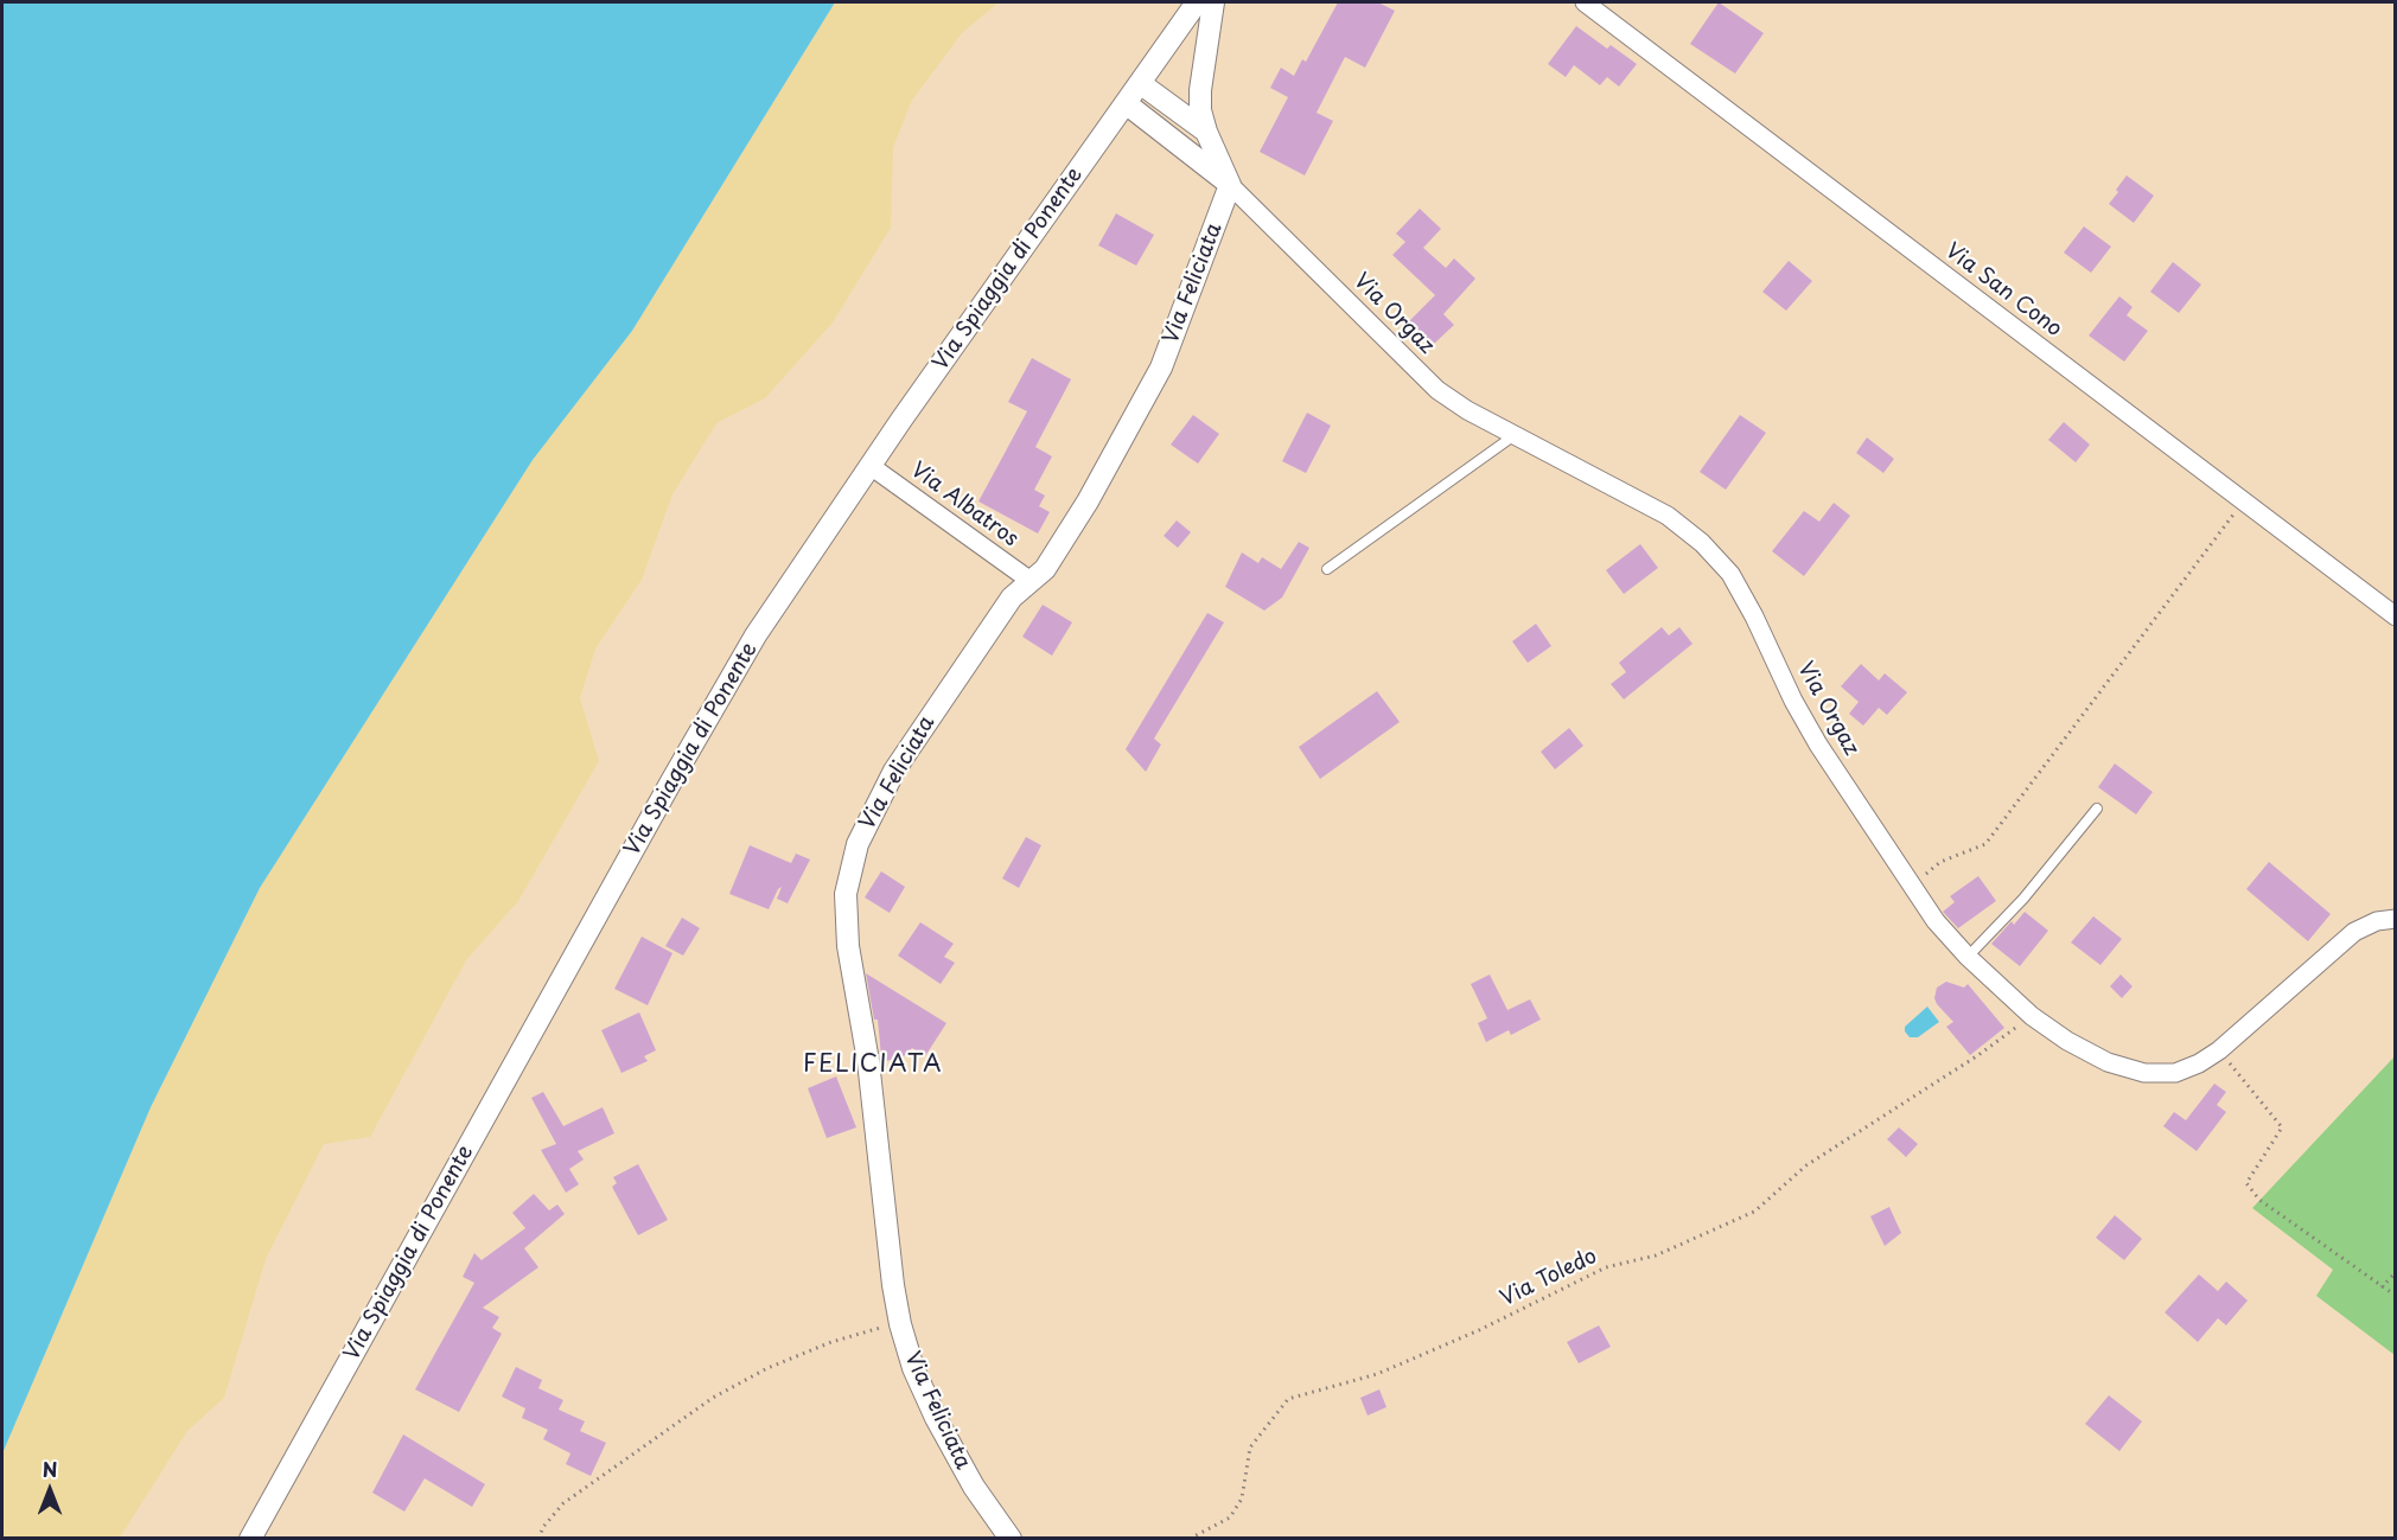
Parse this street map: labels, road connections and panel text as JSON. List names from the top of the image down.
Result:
{
  "streets": {
    "street": [
      "Via Spiaggia di Ponente",
      "Via Feliciata",
      "Via San Cono",
      "Via Orgaz",
      "Via Albatros"
    ],
    "path": ["Via Toledo"]
  },
  "crossings": [
    ["Via Spiaggia di Ponente", "Via Albatros"],
    ["Via Feliciata", "Via Orgaz"],
    ["Via Feliciata", "Via Albatros"],
    ["Via Orgaz", "Via Toledo"]
  ],
  "districts": ["FELICIATA"],
  "north": "top"
}
